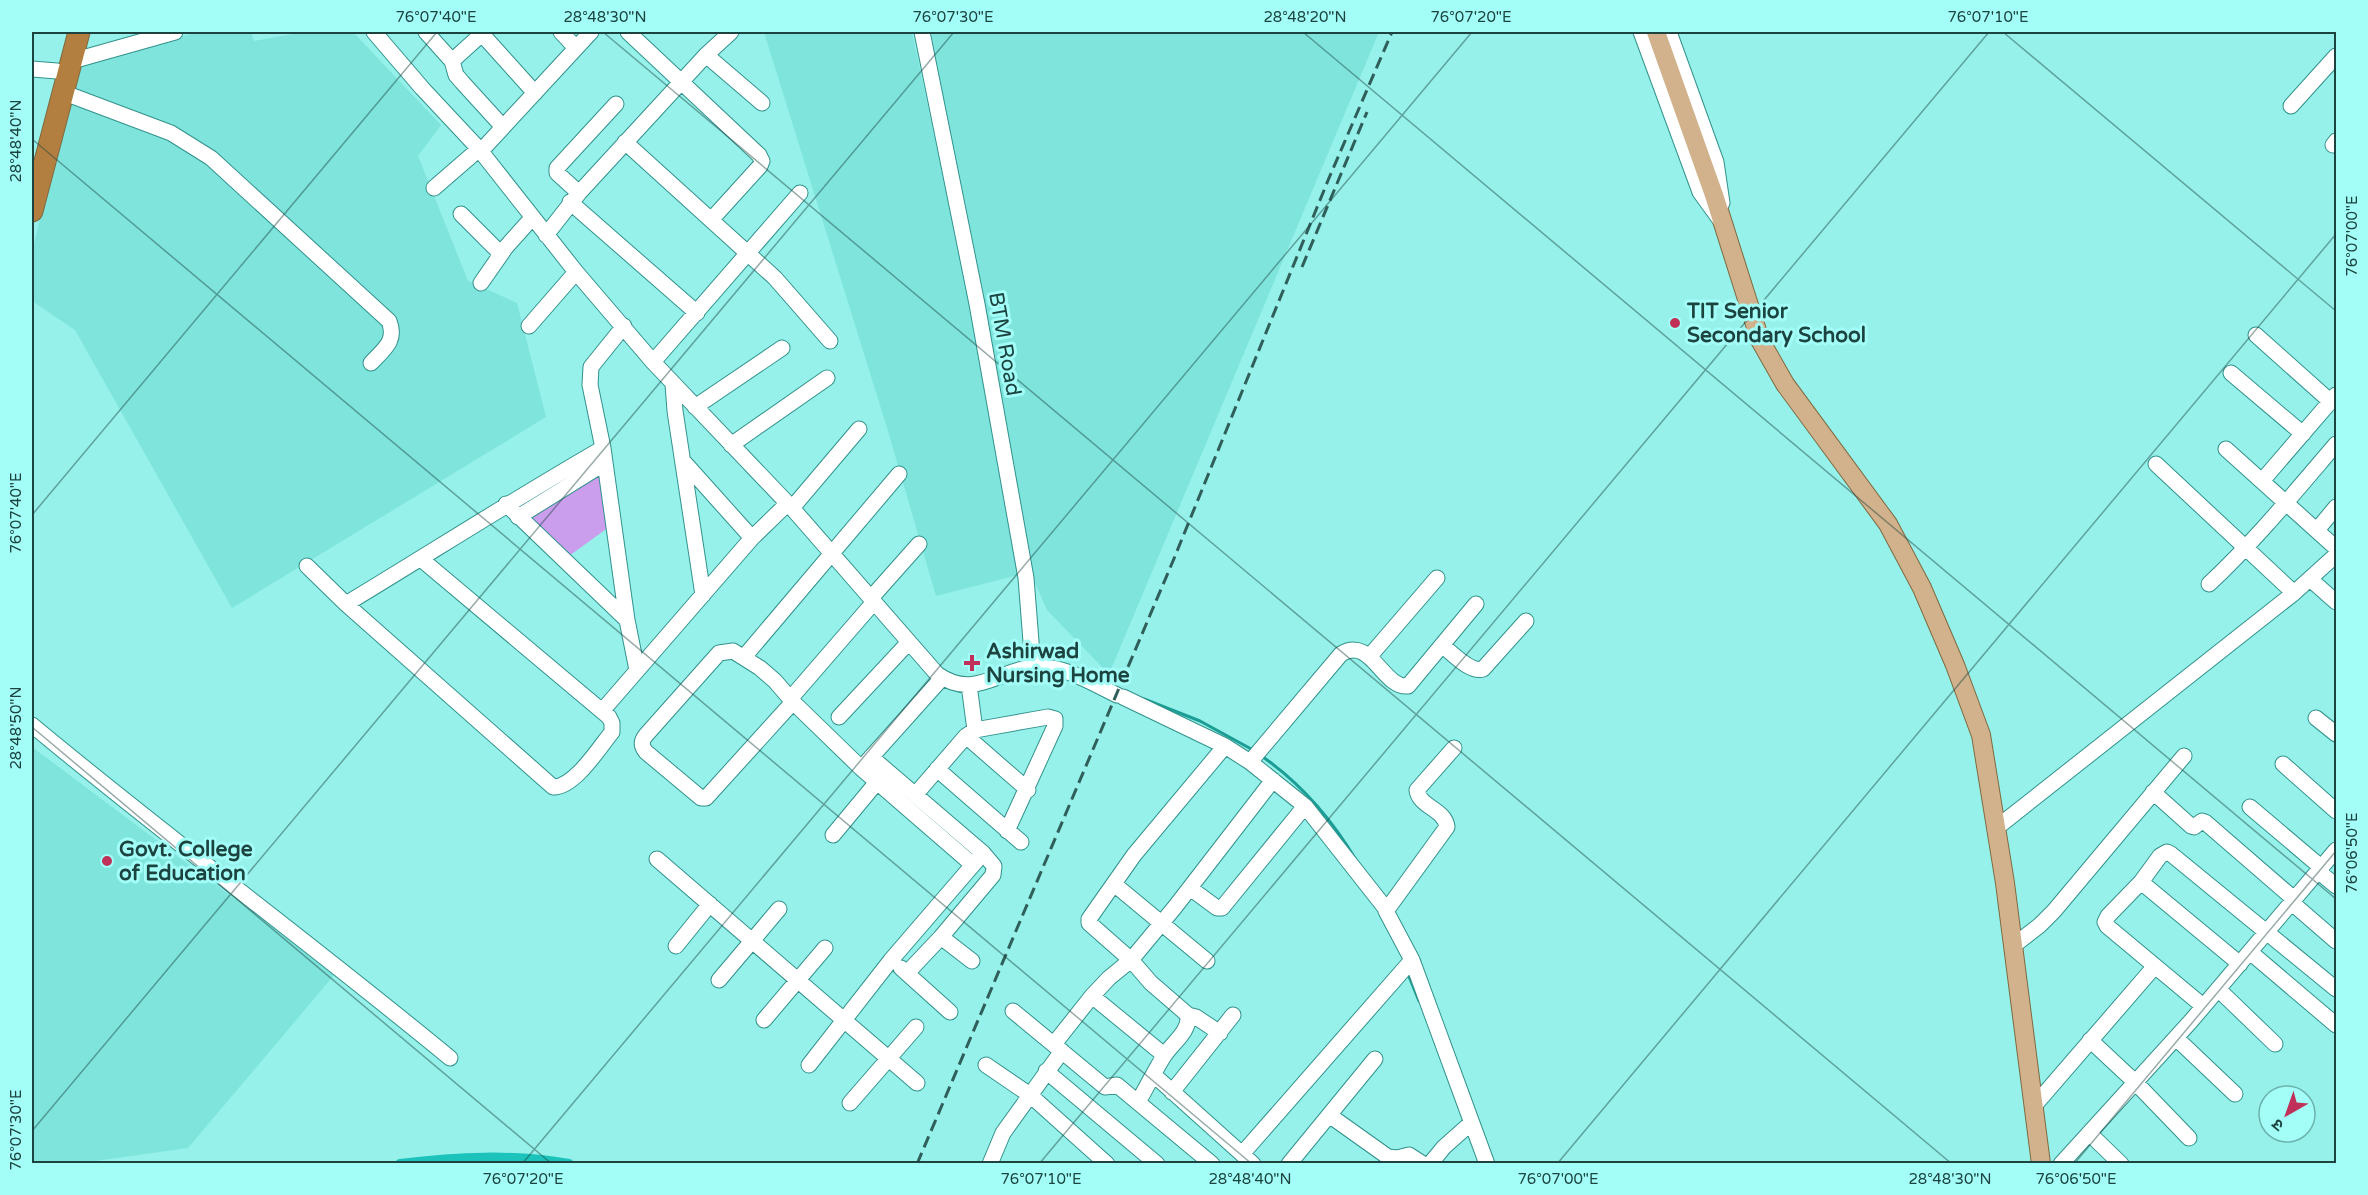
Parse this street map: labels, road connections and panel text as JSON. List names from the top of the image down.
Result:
{
  "streets": {
    "street": ["BTM Road"]
  },
  "places": {
    "other": ["TIT Senior Secondary School", "Govt. College of Education"],
    "health": ["Ashirwad Nursing Home"]
  },
  "north": "bottom left",
  "coordinates": [
    "76°07'40\"E",
    "28°48'30\"N",
    "76°07'30\"E",
    "28°48'20\"N",
    "76°07'20\"E",
    "76°07'10\"E",
    "28°48'40\"N",
    "76°07'00\"E",
    "28°48'50\"N",
    "76°06'50\"E"
  ]
}
